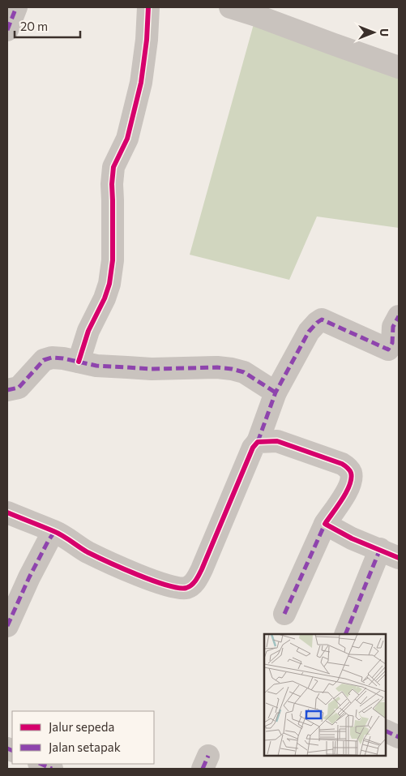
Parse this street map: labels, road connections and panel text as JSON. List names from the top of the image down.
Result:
{
  "legend": ["Jalur sepeda", "Jalan setapak"],
  "scale_bar": "20 m",
  "north": "right"
}
